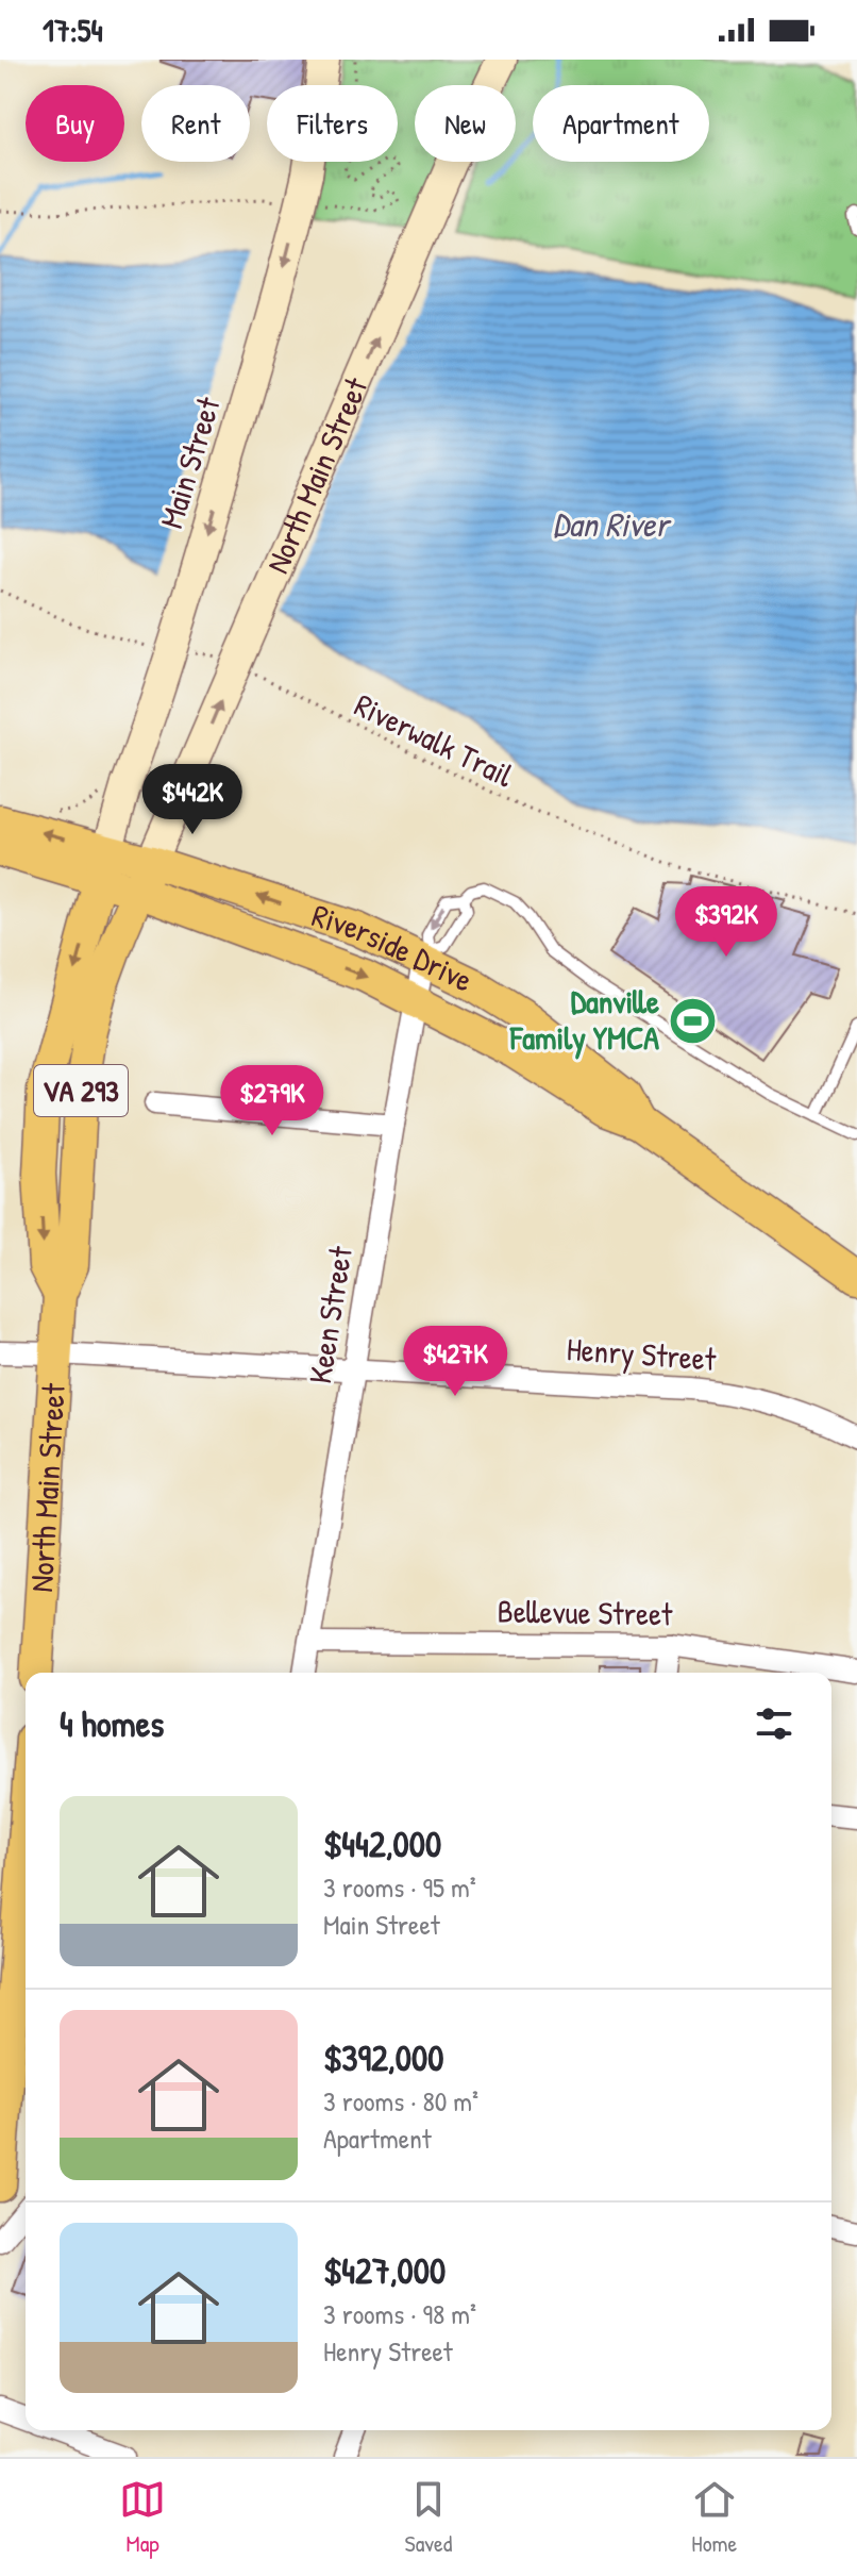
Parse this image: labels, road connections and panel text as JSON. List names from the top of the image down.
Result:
{
  "streets": {
    "main road": [
      "Main Street",
      "North Main Street",
      "Riverside Drive",
      "VA 293"
    ],
    "street": ["Keen Street", "Henry Street", "Bellevue Street"],
    "path": ["Riverwalk Trail"]
  },
  "crossings": [
    ["Main Street", "North Main Street"],
    ["Main Street", "Riverside Drive"],
    ["North Main Street", "Riverside Drive"],
    ["North Main Street", "Henry Street"],
    ["Riverside Drive", "Keen Street"],
    ["Keen Street", "Henry Street"],
    ["Keen Street", "Bellevue Street"]
  ],
  "one_way": ["Main Street"],
  "water": ["Dan River"],
  "places": {
    "sports": ["Danville Family YMCA"]
  },
  "page": {
    "status": "17:54",
    "chip": [
      "Buy",
      "Rent",
      "Filters",
      "New",
      "Apartment"
    ],
    "price": [
      "$442K",
      "$392K",
      "$279K",
      "$427K"
    ],
    "heading": "4 homes",
    "list": [
      {
        "name": "$442,000",
        "note": "3 rooms · 95 m² · Main Street"
      },
      {
        "name": "$392,000",
        "note": "3 rooms · 80 m² · Apartment"
      },
      {
        "name": "$427,000",
        "note": "3 rooms · 98 m² · Henry Street"
      }
    ],
    "tabs": ["Map", "Saved", "Home"]
  }
}
